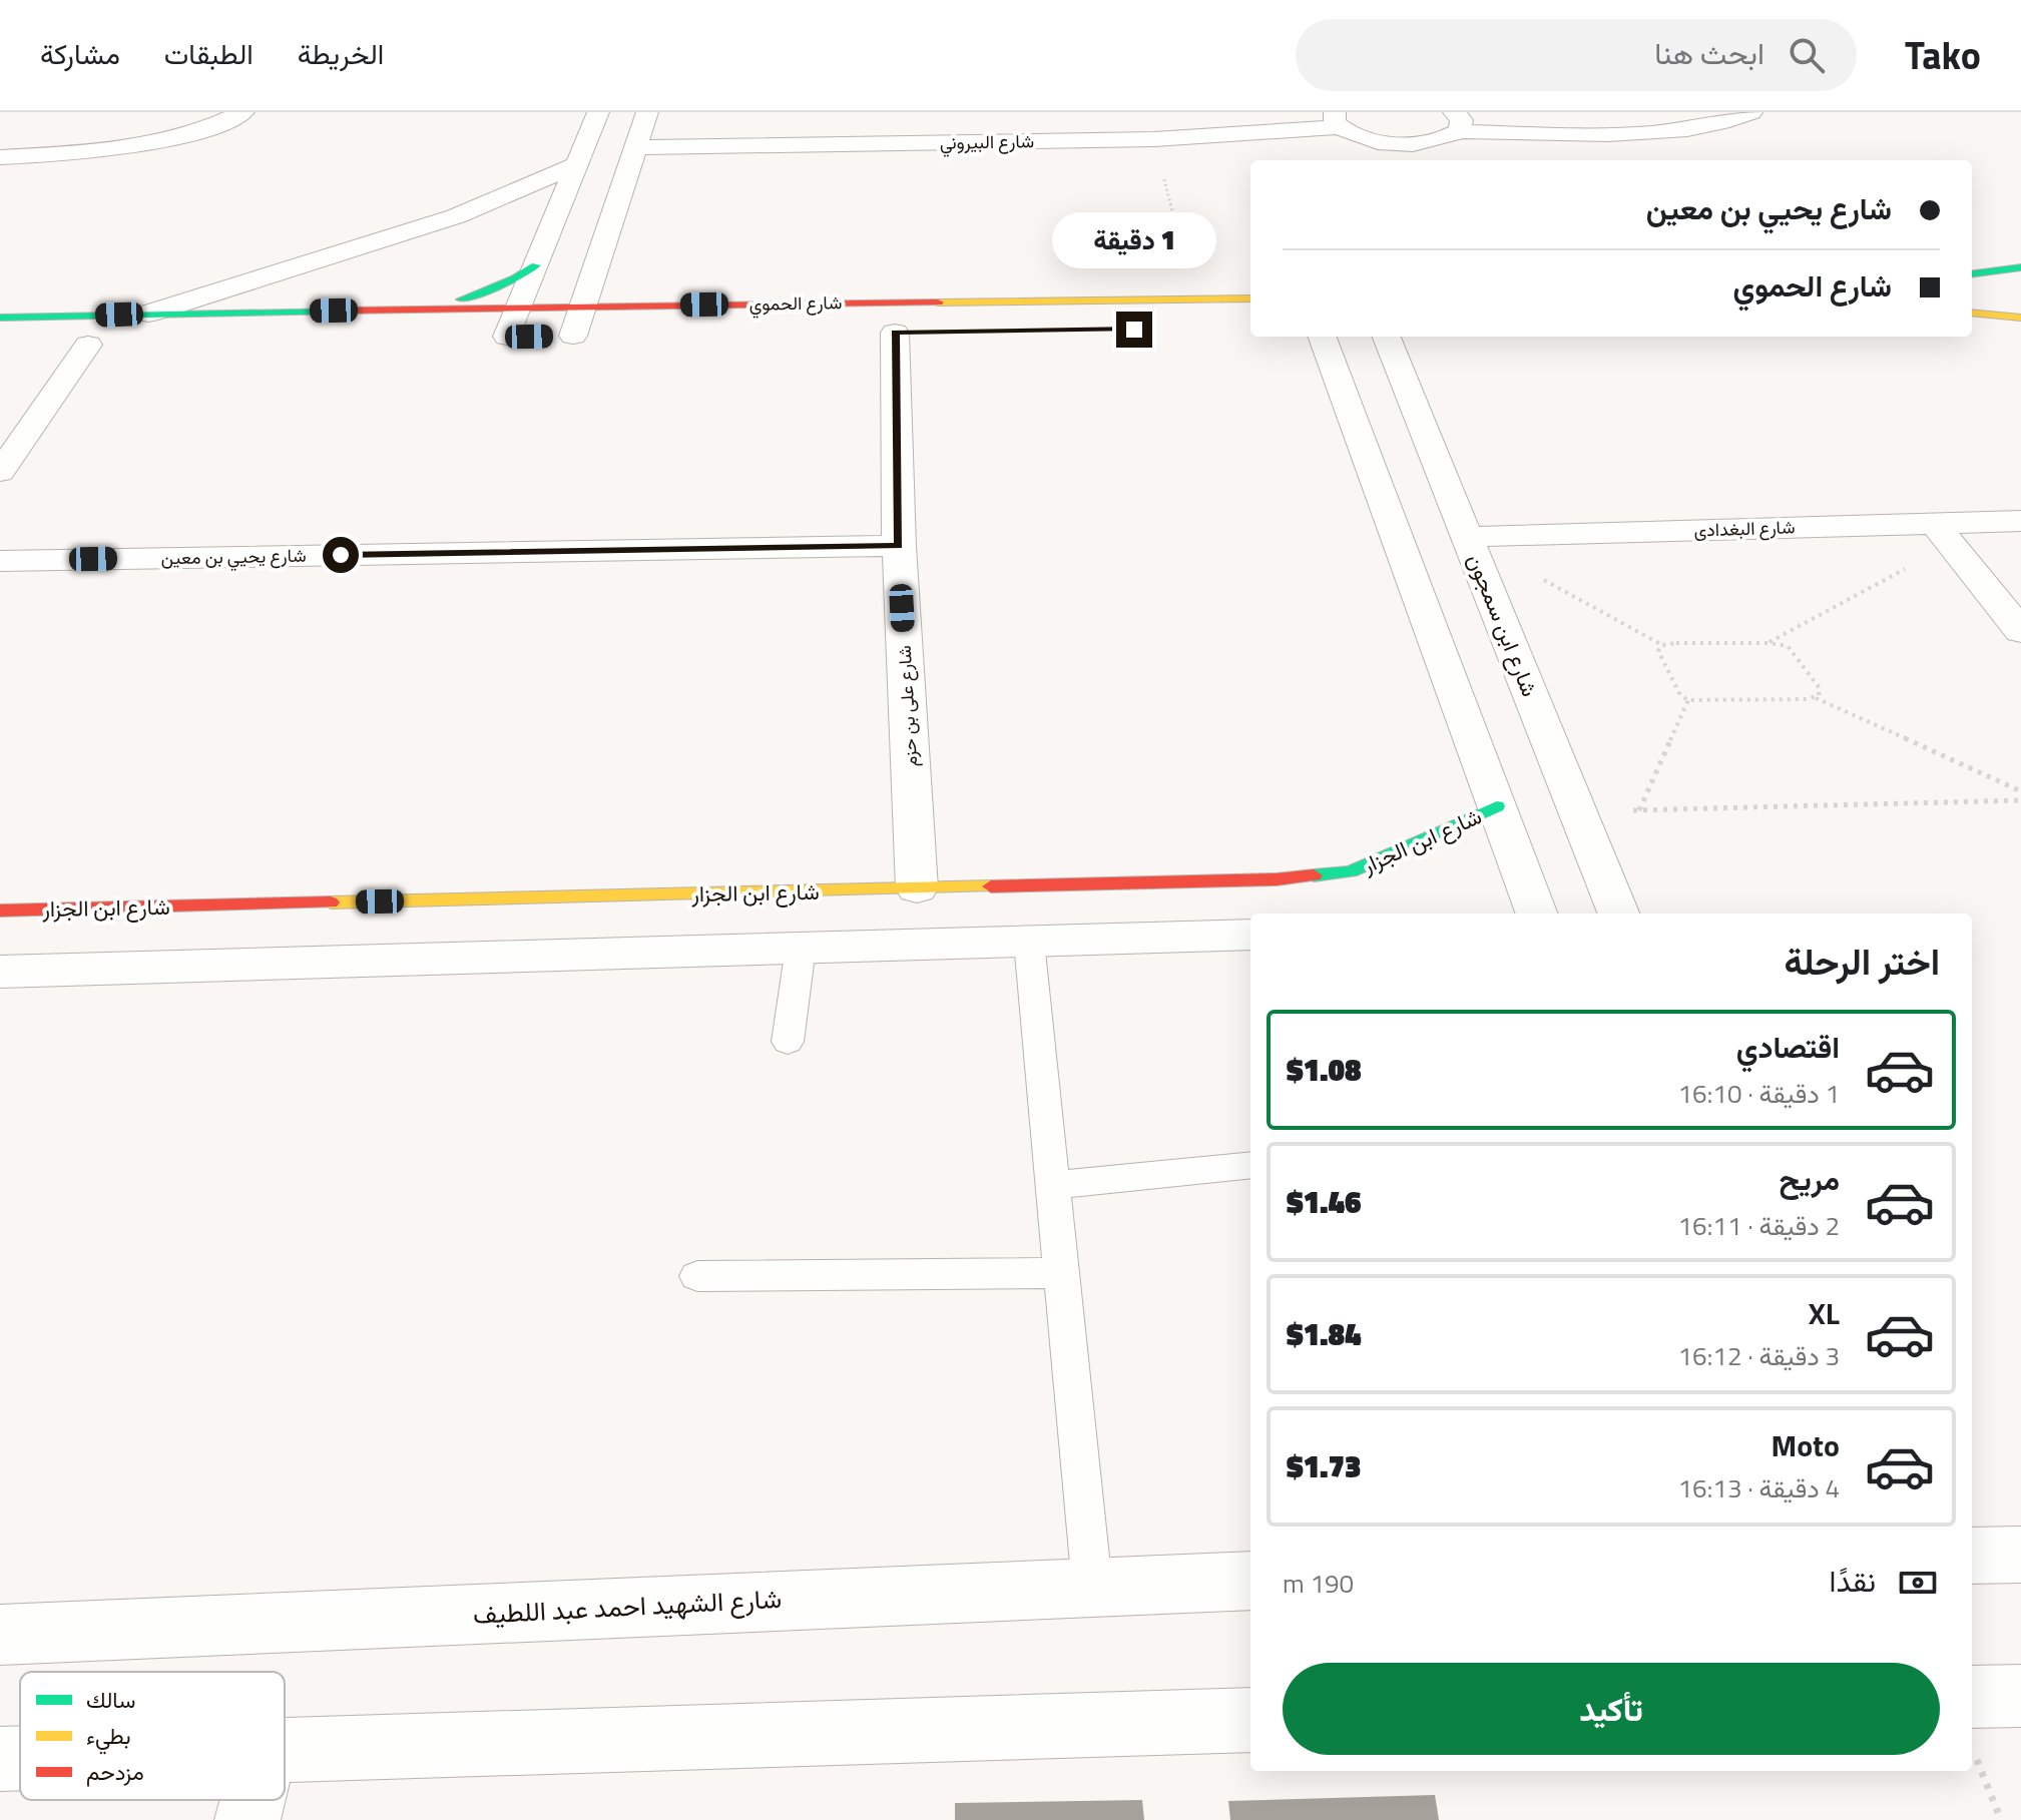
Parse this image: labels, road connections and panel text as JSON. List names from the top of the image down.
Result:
{
  "streets": {
    "street": [
      "شارع البيروني",
      "شارع الحموي",
      "شارع البغدادى",
      "شارع يحيي بن معين",
      "شارع ابن سمجون",
      "شارع على بن حزم",
      "شارع ابن الجزار",
      "شارع الشهيد احمد عبد اللطيف"
    ]
  },
  "crossings": [
    ["شارع البغدادى", "شارع ابن سمجون"],
    ["شارع يحيي بن معين", "شارع على بن حزم"],
    ["شارع على بن حزم", "شارع ابن الجزار"]
  ],
  "legend": ["سالك", "بطيء", "مزدحم"],
  "page": {
    "header": "Tako",
    "search": "ابحث هنا",
    "nav": ["الخريطة", "الطبقات", "مشاركة"],
    "banner": ["شارع يحيي بن معين", "شارع الحموي"],
    "bubble": "1 دقيقة",
    "heading": "اختر الرحلة",
    "list": [
      {
        "name": "اقتصادي",
        "note": "1 دقيقة · 16:10",
        "value": "$1.08"
      },
      {
        "name": "مريح",
        "note": "2 دقيقة · 16:11",
        "value": "$1.46"
      },
      {
        "name": "XL",
        "note": "3 دقيقة · 16:12",
        "value": "$1.84"
      },
      {
        "name": "Moto",
        "note": "4 دقيقة · 16:13",
        "value": "$1.73"
      }
    ],
    "pay": ["نقدًا", "190 m"],
    "buttons": "تأكيد"
  }
}
